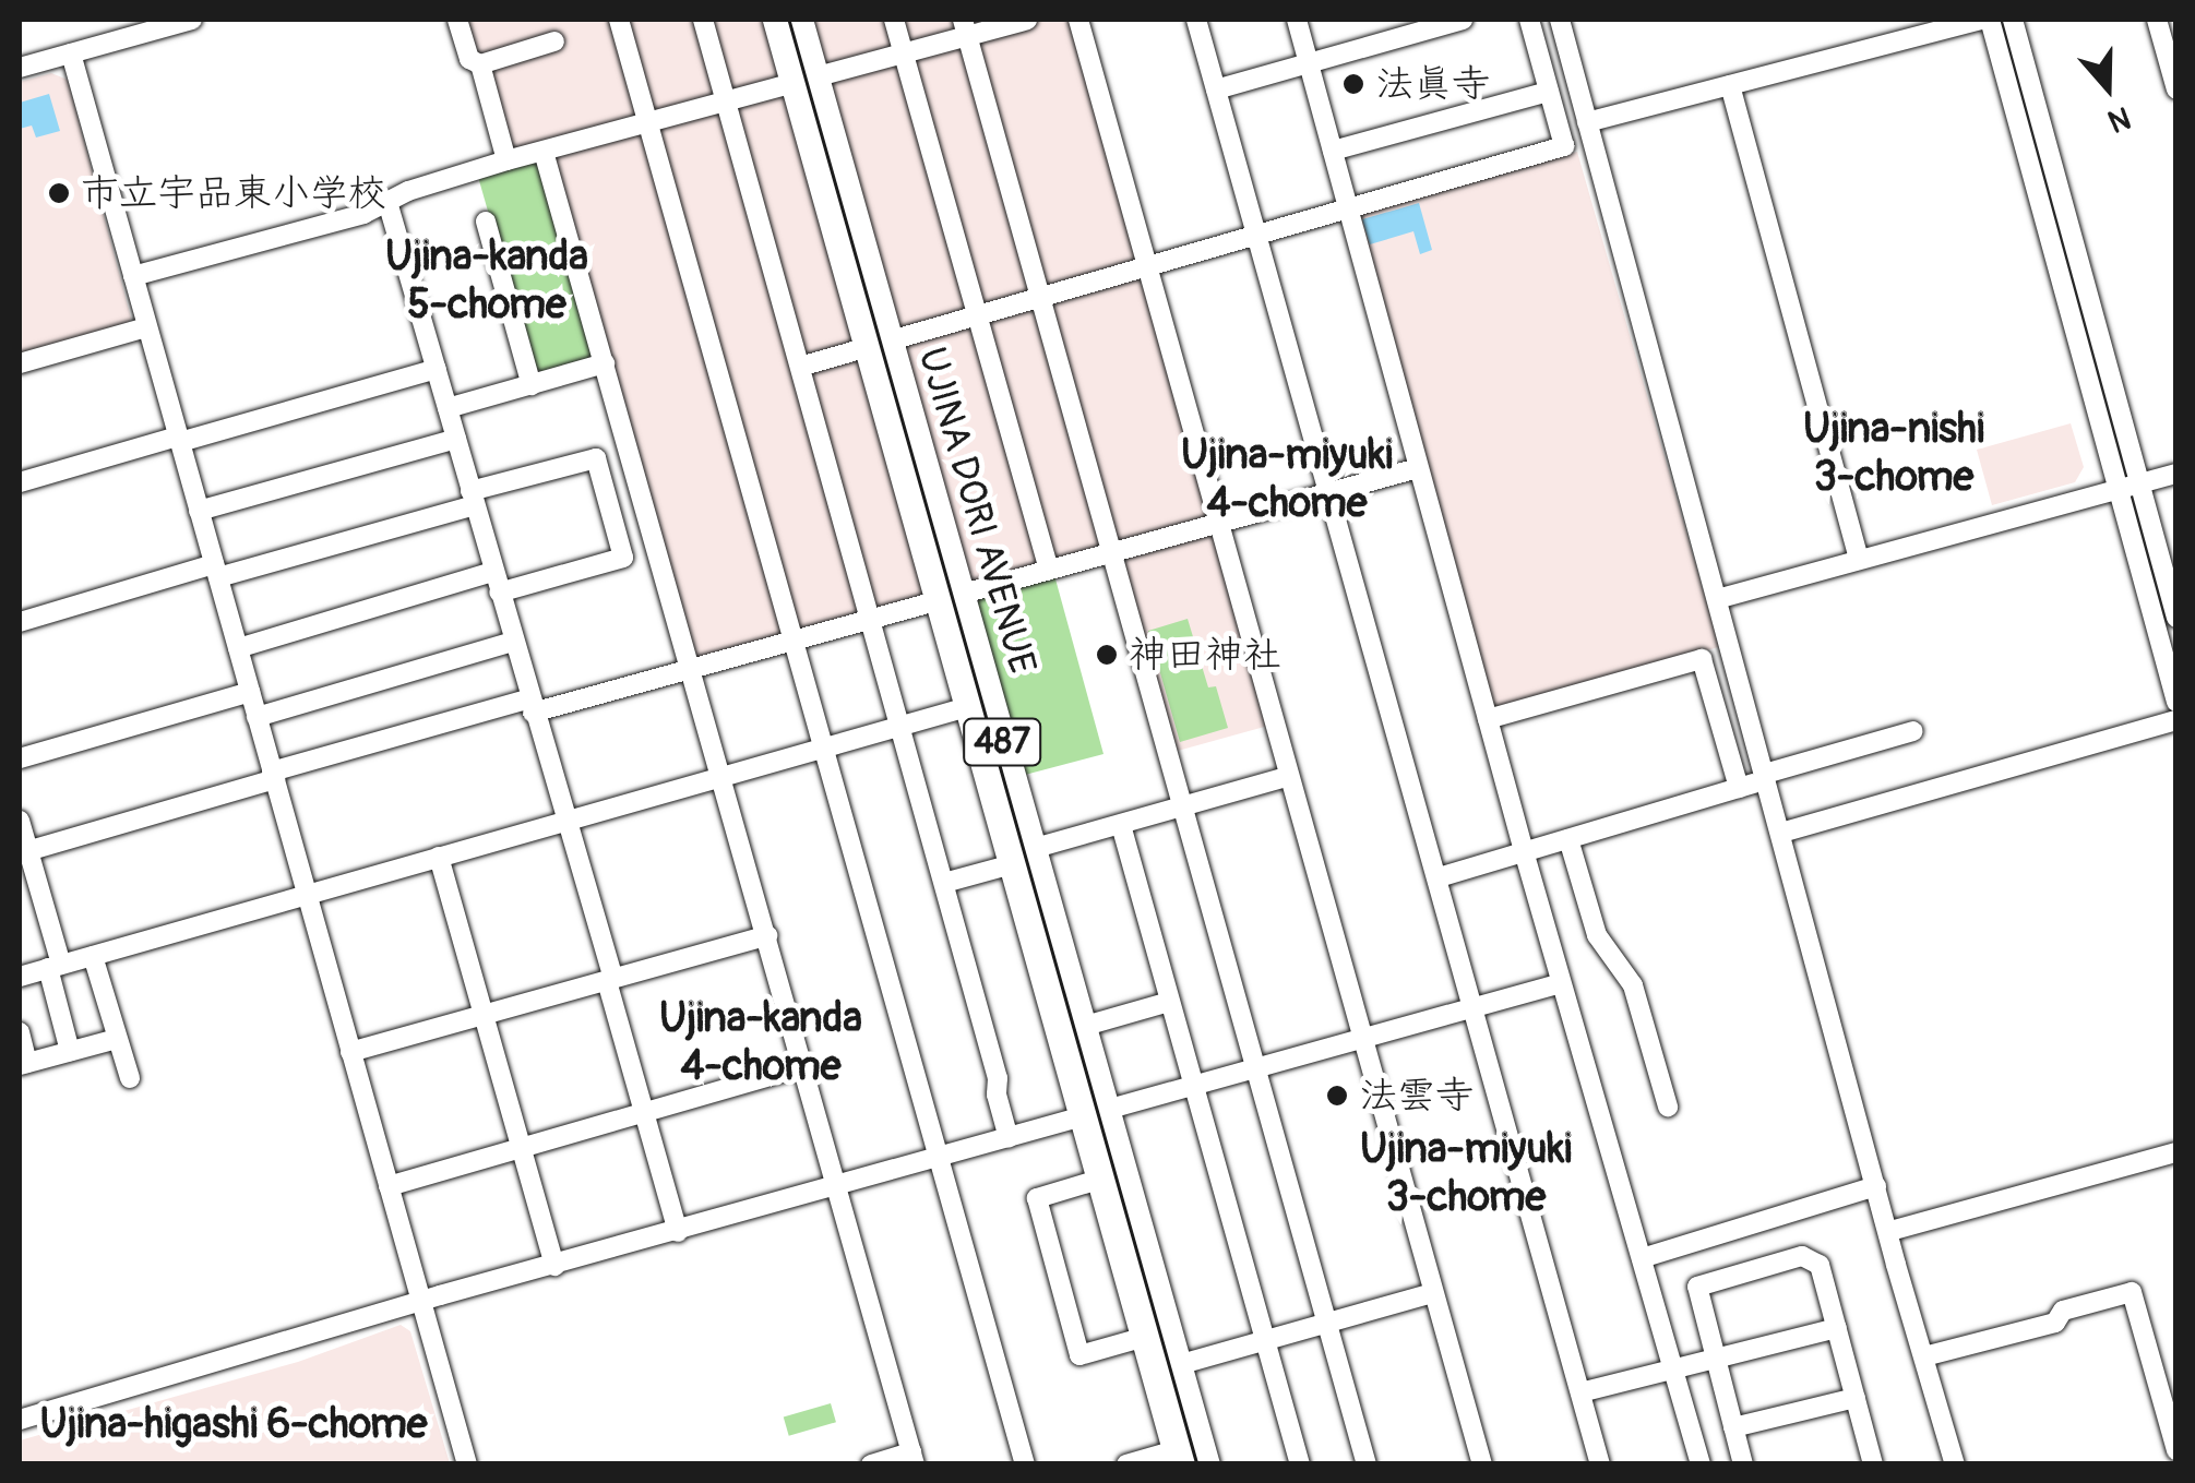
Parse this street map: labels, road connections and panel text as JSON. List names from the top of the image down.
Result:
{
  "streets": {
    "highway": ["UJINA DORI AVENUE", "487"]
  },
  "districts": [
    "Ujina-kanda 5-chome",
    "Ujina-nishi 3-chome",
    "Ujina-miyuki 4-chome",
    "Ujina-kanda 4-chome",
    "Ujina-miyuki 3-chome",
    "Ujina-higashi 6-chome"
  ],
  "places": [
    "法眞寺",
    "市立宇品東小学校",
    "神田神社",
    "法雲寺"
  ],
  "north": "bottom"
}
